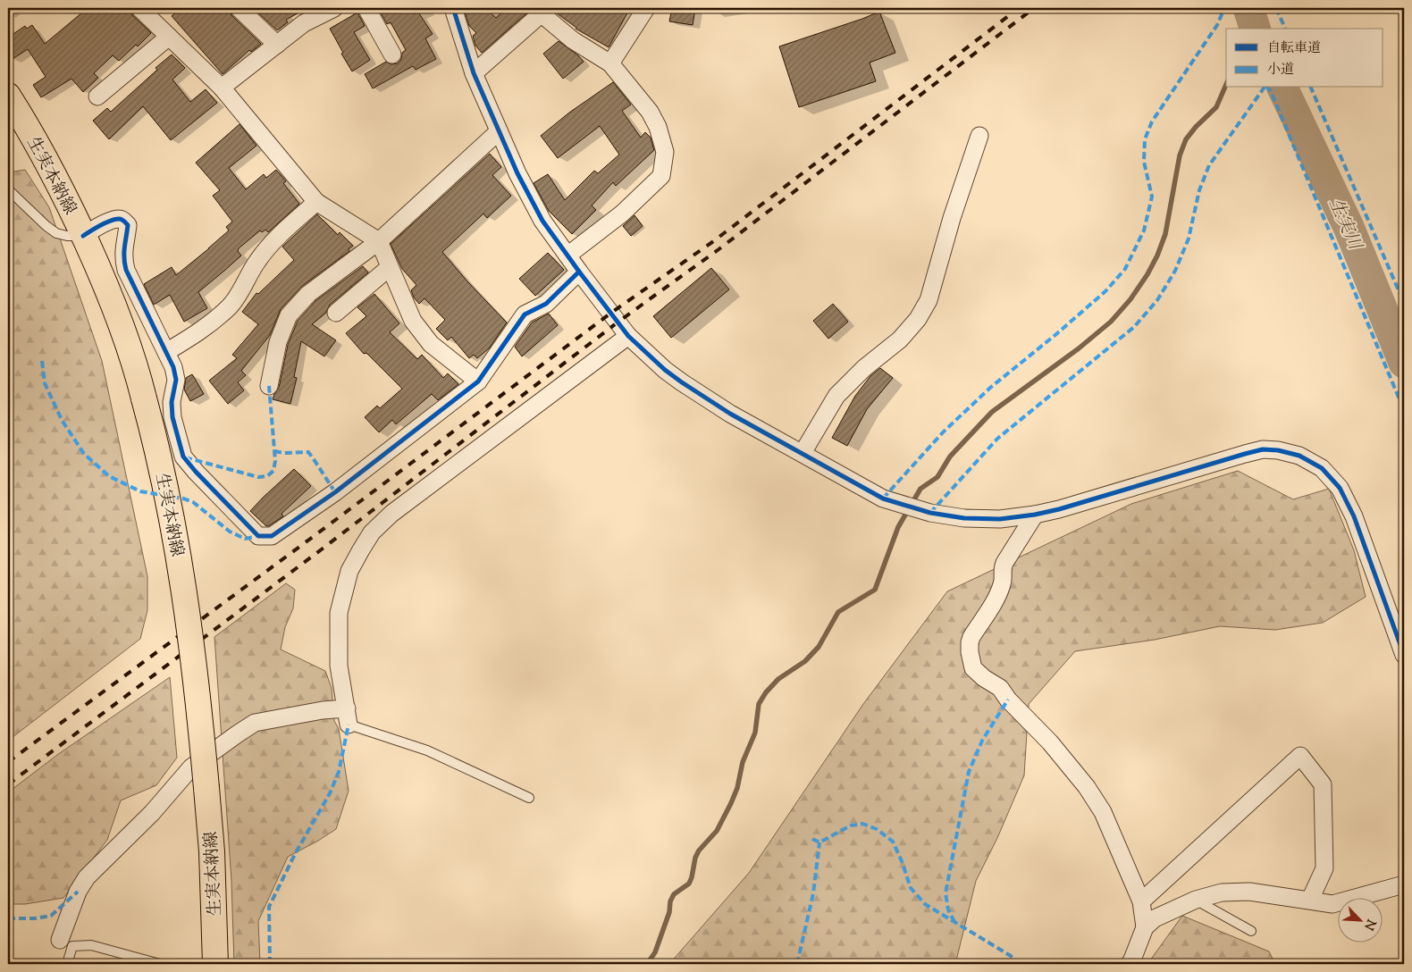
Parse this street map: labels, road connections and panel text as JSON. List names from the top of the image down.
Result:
{
  "streets": {
    "main road": ["生実本納線"]
  },
  "water": ["生実川"],
  "legend": ["自転車道", "小道"],
  "north": "bottom right"
}
